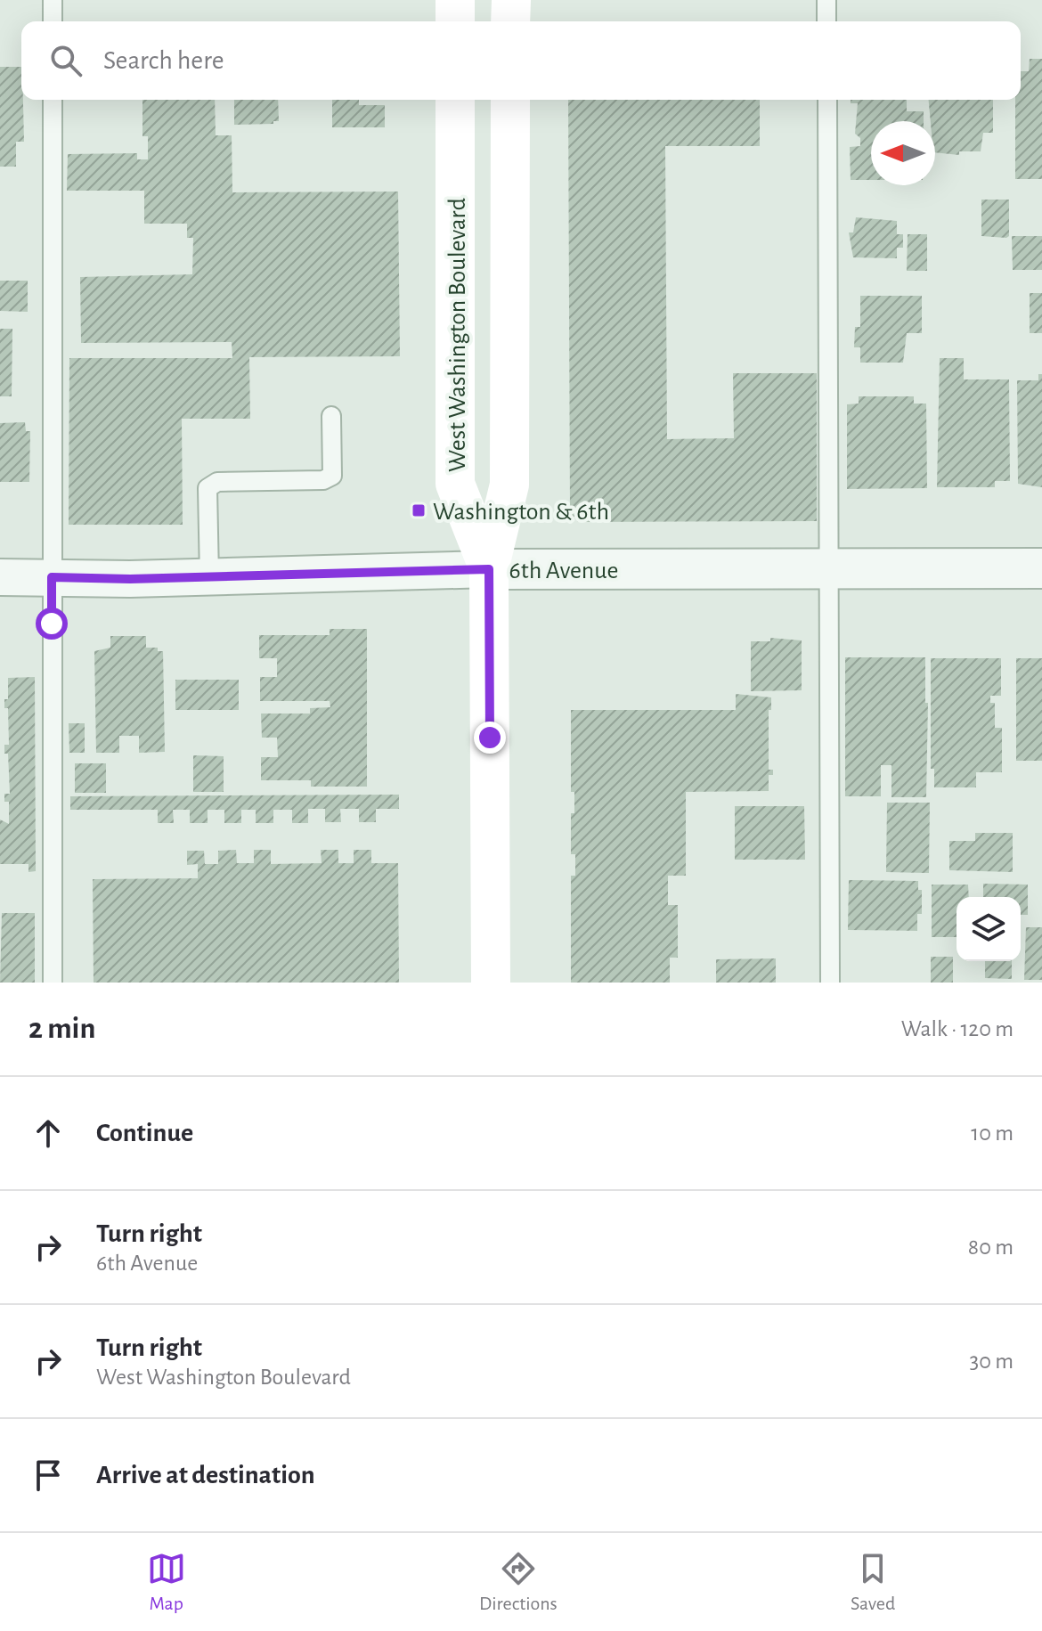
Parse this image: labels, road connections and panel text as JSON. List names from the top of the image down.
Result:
{
  "streets": {
    "main road": ["West Washington Boulevard"],
    "street": ["6th Avenue"]
  },
  "crossings": [
    ["West Washington Boulevard", "6th Avenue"]
  ],
  "places": {
    "transit": ["Washington & 6th"]
  },
  "north": "left",
  "page": {
    "search": "Search here",
    "heading": ["2 min", "Walk · 120 m"],
    "list": [
      ["Continue", "10 m"],
      ["Turn right", "6th Avenue", "80 m"],
      ["Turn right", "West Washington Boulevard", "30 m"],
      "Arrive at destination"
    ],
    "nav": ["Map", "Directions", "Saved"]
  }
}
